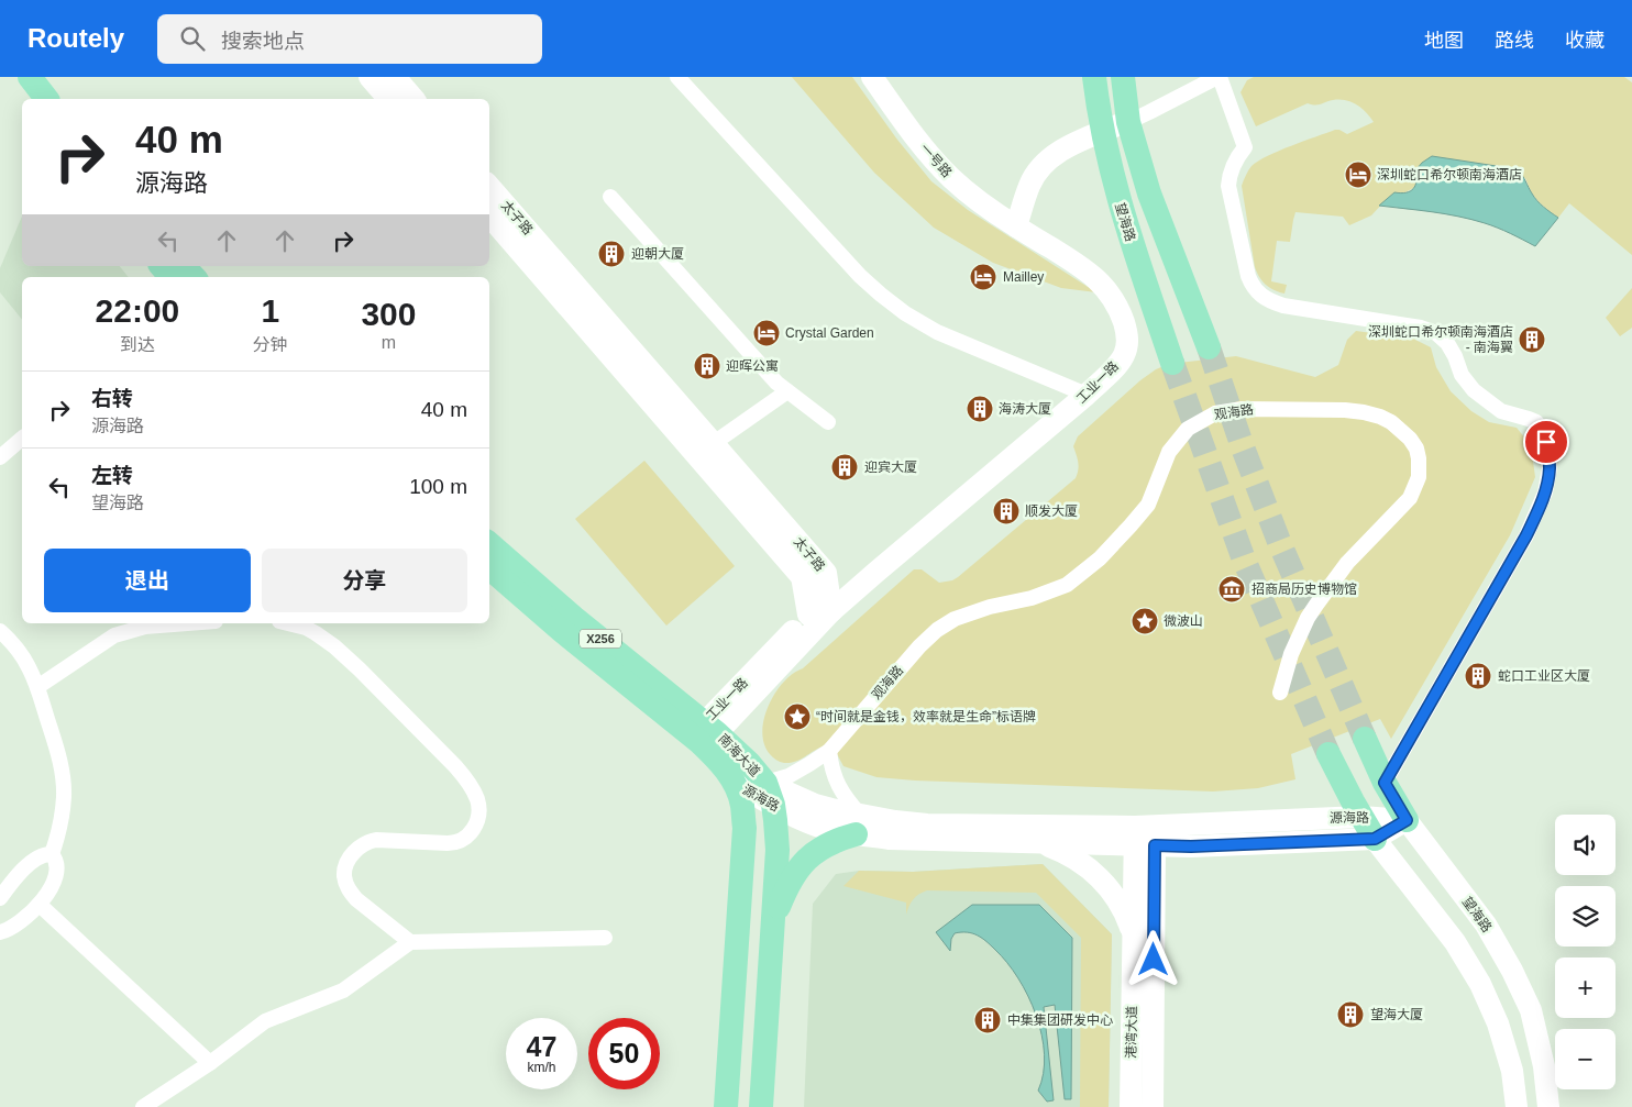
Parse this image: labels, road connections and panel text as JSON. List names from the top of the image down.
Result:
{
  "streets": {
    "main road": [
      "一号路",
      "太子路",
      "望海路",
      "工业一路",
      "X256",
      "南海大道",
      "源海路",
      "港湾大道"
    ],
    "street": ["观海路"]
  },
  "crossings": [
    ["一号路", "工业一路"],
    ["太子路", "工业一路"],
    ["望海路", "源海路"],
    ["工业一路", "南海大道"],
    ["观海路", "南海大道"],
    ["观海路", "源海路"],
    ["南海大道", "源海路"],
    ["源海路", "港湾大道"]
  ],
  "places": {
    "hotel": ["深圳蛇口希尔顿南海酒店", "Mailley", "Crystal Garden"],
    "building": [
      "迎朝大厦",
      "深圳蛇口希尔顿南海酒店 - 南海翼",
      "迎晖公寓",
      "海涛大厦",
      "迎宾大厦",
      "顺发大厦",
      "蛇口工业区大厦",
      "望海大厦",
      "中集集团研发中心"
    ],
    "museum": ["招商局历史博物馆"],
    "place": ["微波山", "“时间就是金钱，效率就是生命”标语牌"]
  },
  "page": {
    "header": "Routely",
    "search": "搜索地点",
    "nav": ["地图", "路线", "收藏"],
    "turn": ["40 m", "源海路"],
    "eta": [
      "22:00",
      "到达",
      "1",
      "分钟",
      "300",
      "m"
    ],
    "list": [
      {
        "name": "右转",
        "note": "源海路",
        "value": "40 m"
      },
      {
        "name": "左转",
        "note": "望海路",
        "value": "100 m"
      }
    ],
    "buttons": ["退出", "分享"],
    "map_buttons": ["+", "−"],
    "speed": "47 km/h",
    "limit": "50"
  }
}
